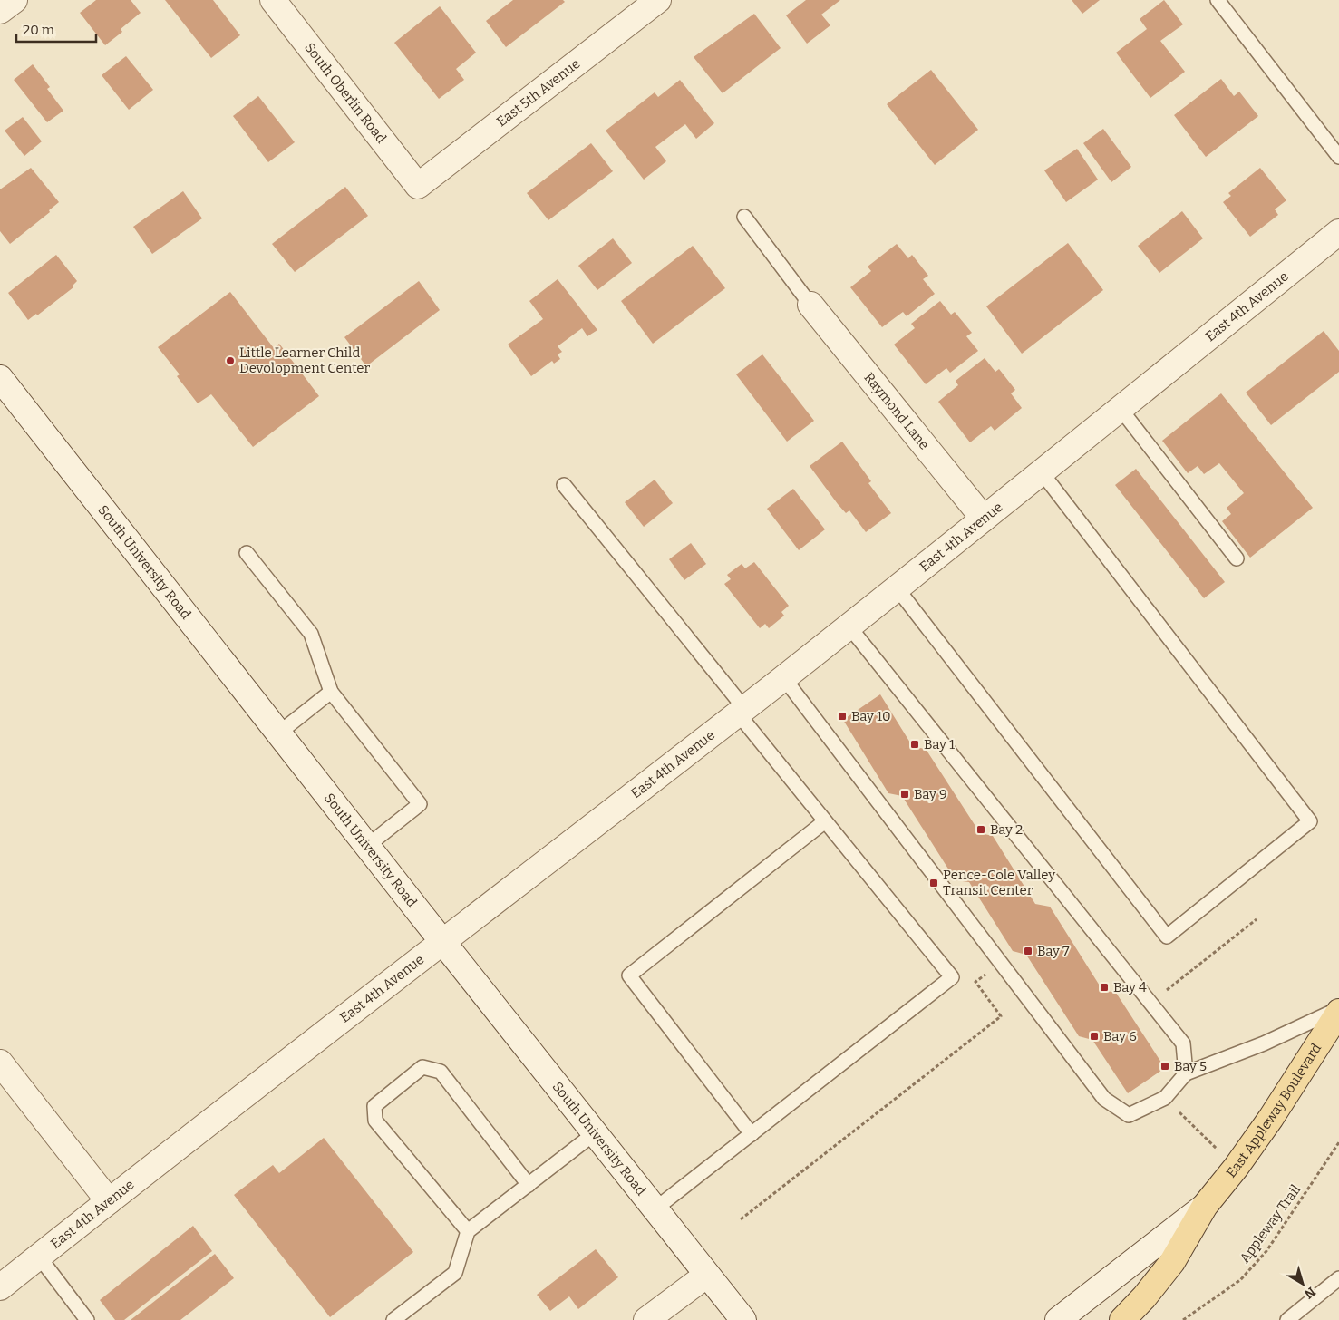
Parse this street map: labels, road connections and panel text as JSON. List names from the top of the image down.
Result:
{
  "streets": {
    "main road": ["East Appleway Boulevard"],
    "street": [
      "South Oberlin Road",
      "East 5th Avenue",
      "East 4th Avenue",
      "Raymond Lane",
      "South University Road"
    ],
    "path": ["Appleway Trail"]
  },
  "crossings": [
    ["South Oberlin Road", "East 5th Avenue"],
    ["East 4th Avenue", "Raymond Lane"],
    ["East 4th Avenue", "South University Road"]
  ],
  "places": {
    "other": ["Little Learner Child Devolopment Center"],
    "transit": [
      "Bay 10",
      "Bay 1",
      "Bay 9",
      "Bay 2",
      "Pence-Cole Valley Transit Center",
      "Bay 7",
      "Bay 4",
      "Bay 6",
      "Bay 5"
    ]
  },
  "scale_bar": "20 m",
  "north": "bottom right"
}
